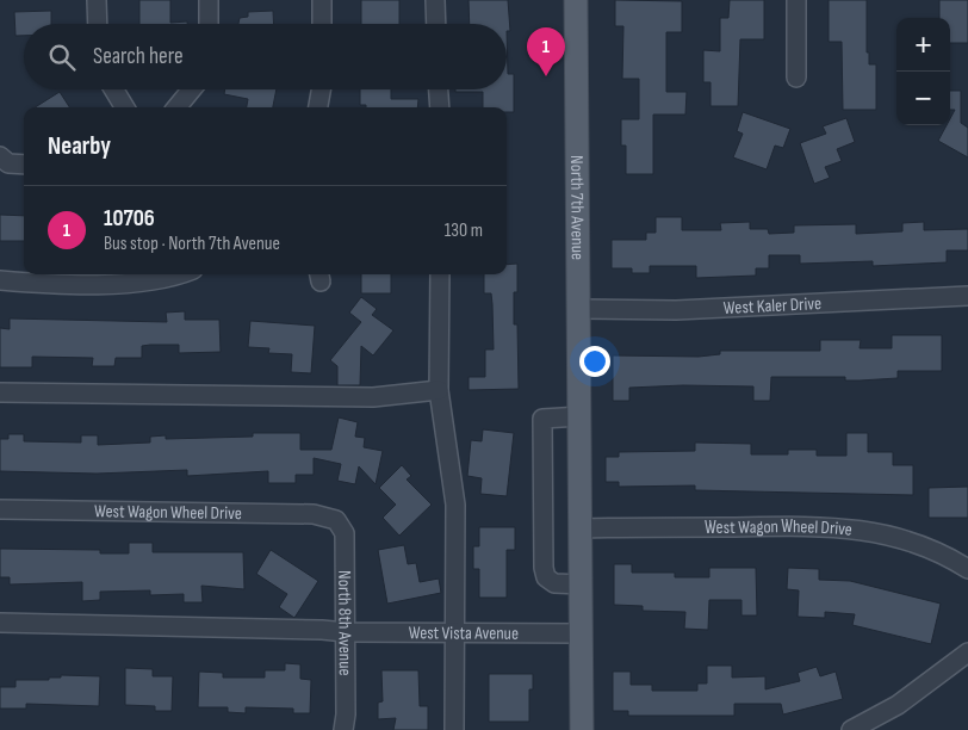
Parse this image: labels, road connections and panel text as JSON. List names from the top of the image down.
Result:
{
  "streets": {
    "main road": ["North 7th Avenue"],
    "street": [
      "West Kaler Drive",
      "West Wagon Wheel Drive",
      "North 8th Avenue",
      "West Vista Avenue"
    ]
  },
  "crossings": [
    ["North 7th Avenue", "West Kaler Drive"],
    ["North 7th Avenue", "West Wagon Wheel Drive"],
    ["North 7th Avenue", "West Vista Avenue"],
    ["West Wagon Wheel Drive", "North 8th Avenue"],
    ["North 8th Avenue", "West Vista Avenue"]
  ],
  "page": {
    "map_buttons": ["+", "−"],
    "search": "Search here",
    "pins": "1",
    "heading": "Nearby",
    "list": [
      {
        "mark": "1",
        "name": "10706",
        "note": "Bus stop · North 7th Avenue",
        "value": "130 m"
      }
    ]
  }
}
